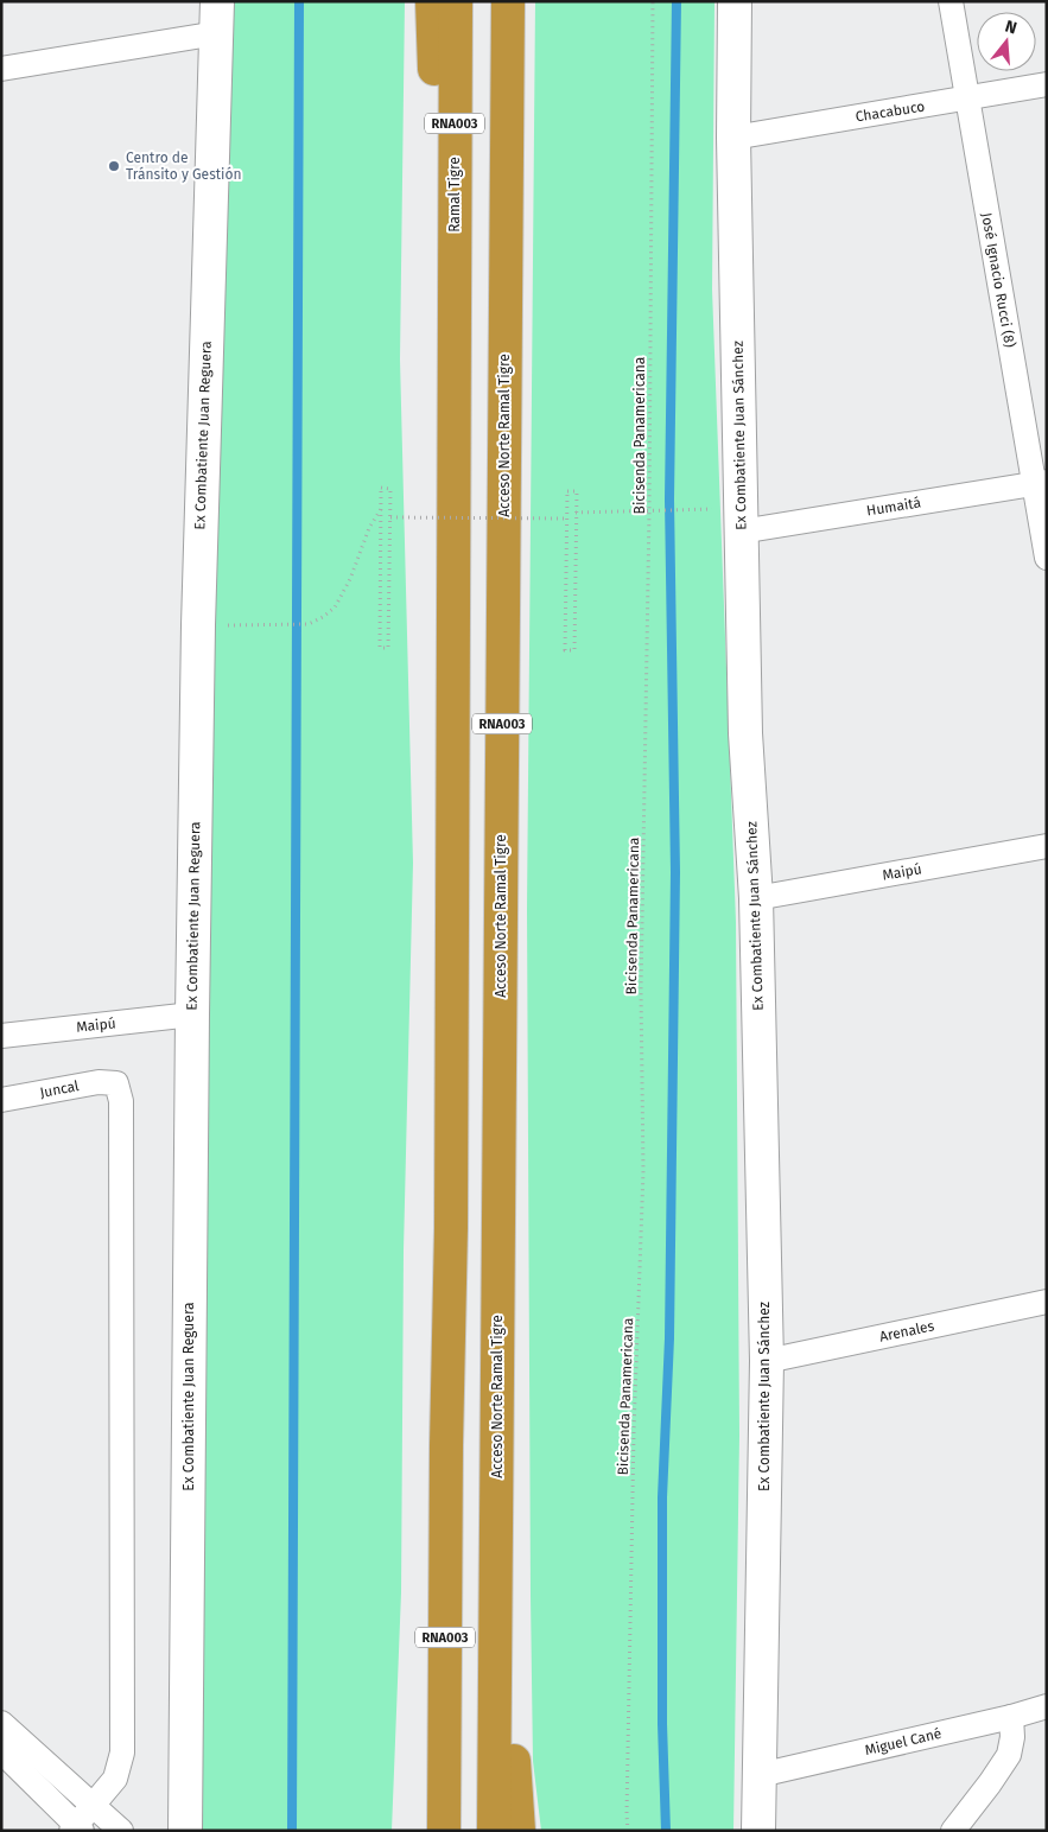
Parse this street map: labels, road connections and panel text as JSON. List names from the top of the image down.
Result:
{
  "streets": {
    "highway": ["RNA003", "Ramal Tigre", "Acceso Norte Ramal Tigre"],
    "street": [
      "Chacabuco",
      "José Ignacio Rucci (8)",
      "Ex Combatiente Juan Reguera",
      "Ex Combatiente Juan Sánchez",
      "Humaitá",
      "Maipú",
      "Juncal",
      "Arenales",
      "Miguel Cané"
    ],
    "path": ["Bicisenda Panamericana"]
  },
  "crossings": [
    ["Chacabuco", "José Ignacio Rucci (8)"],
    ["Chacabuco", "Ex Combatiente Juan Sánchez"],
    ["RNA003", "Ramal Tigre"],
    ["José Ignacio Rucci (8)", "Humaitá"],
    ["Ex Combatiente Juan Reguera", "Maipú"],
    ["Ex Combatiente Juan Sánchez", "Humaitá"],
    ["Ex Combatiente Juan Sánchez", "Maipú"],
    ["Ex Combatiente Juan Sánchez", "Arenales"],
    ["Ex Combatiente Juan Sánchez", "Miguel Cané"]
  ],
  "places": ["Centro de Tránsito y Gestión"],
  "north": "top"
}
